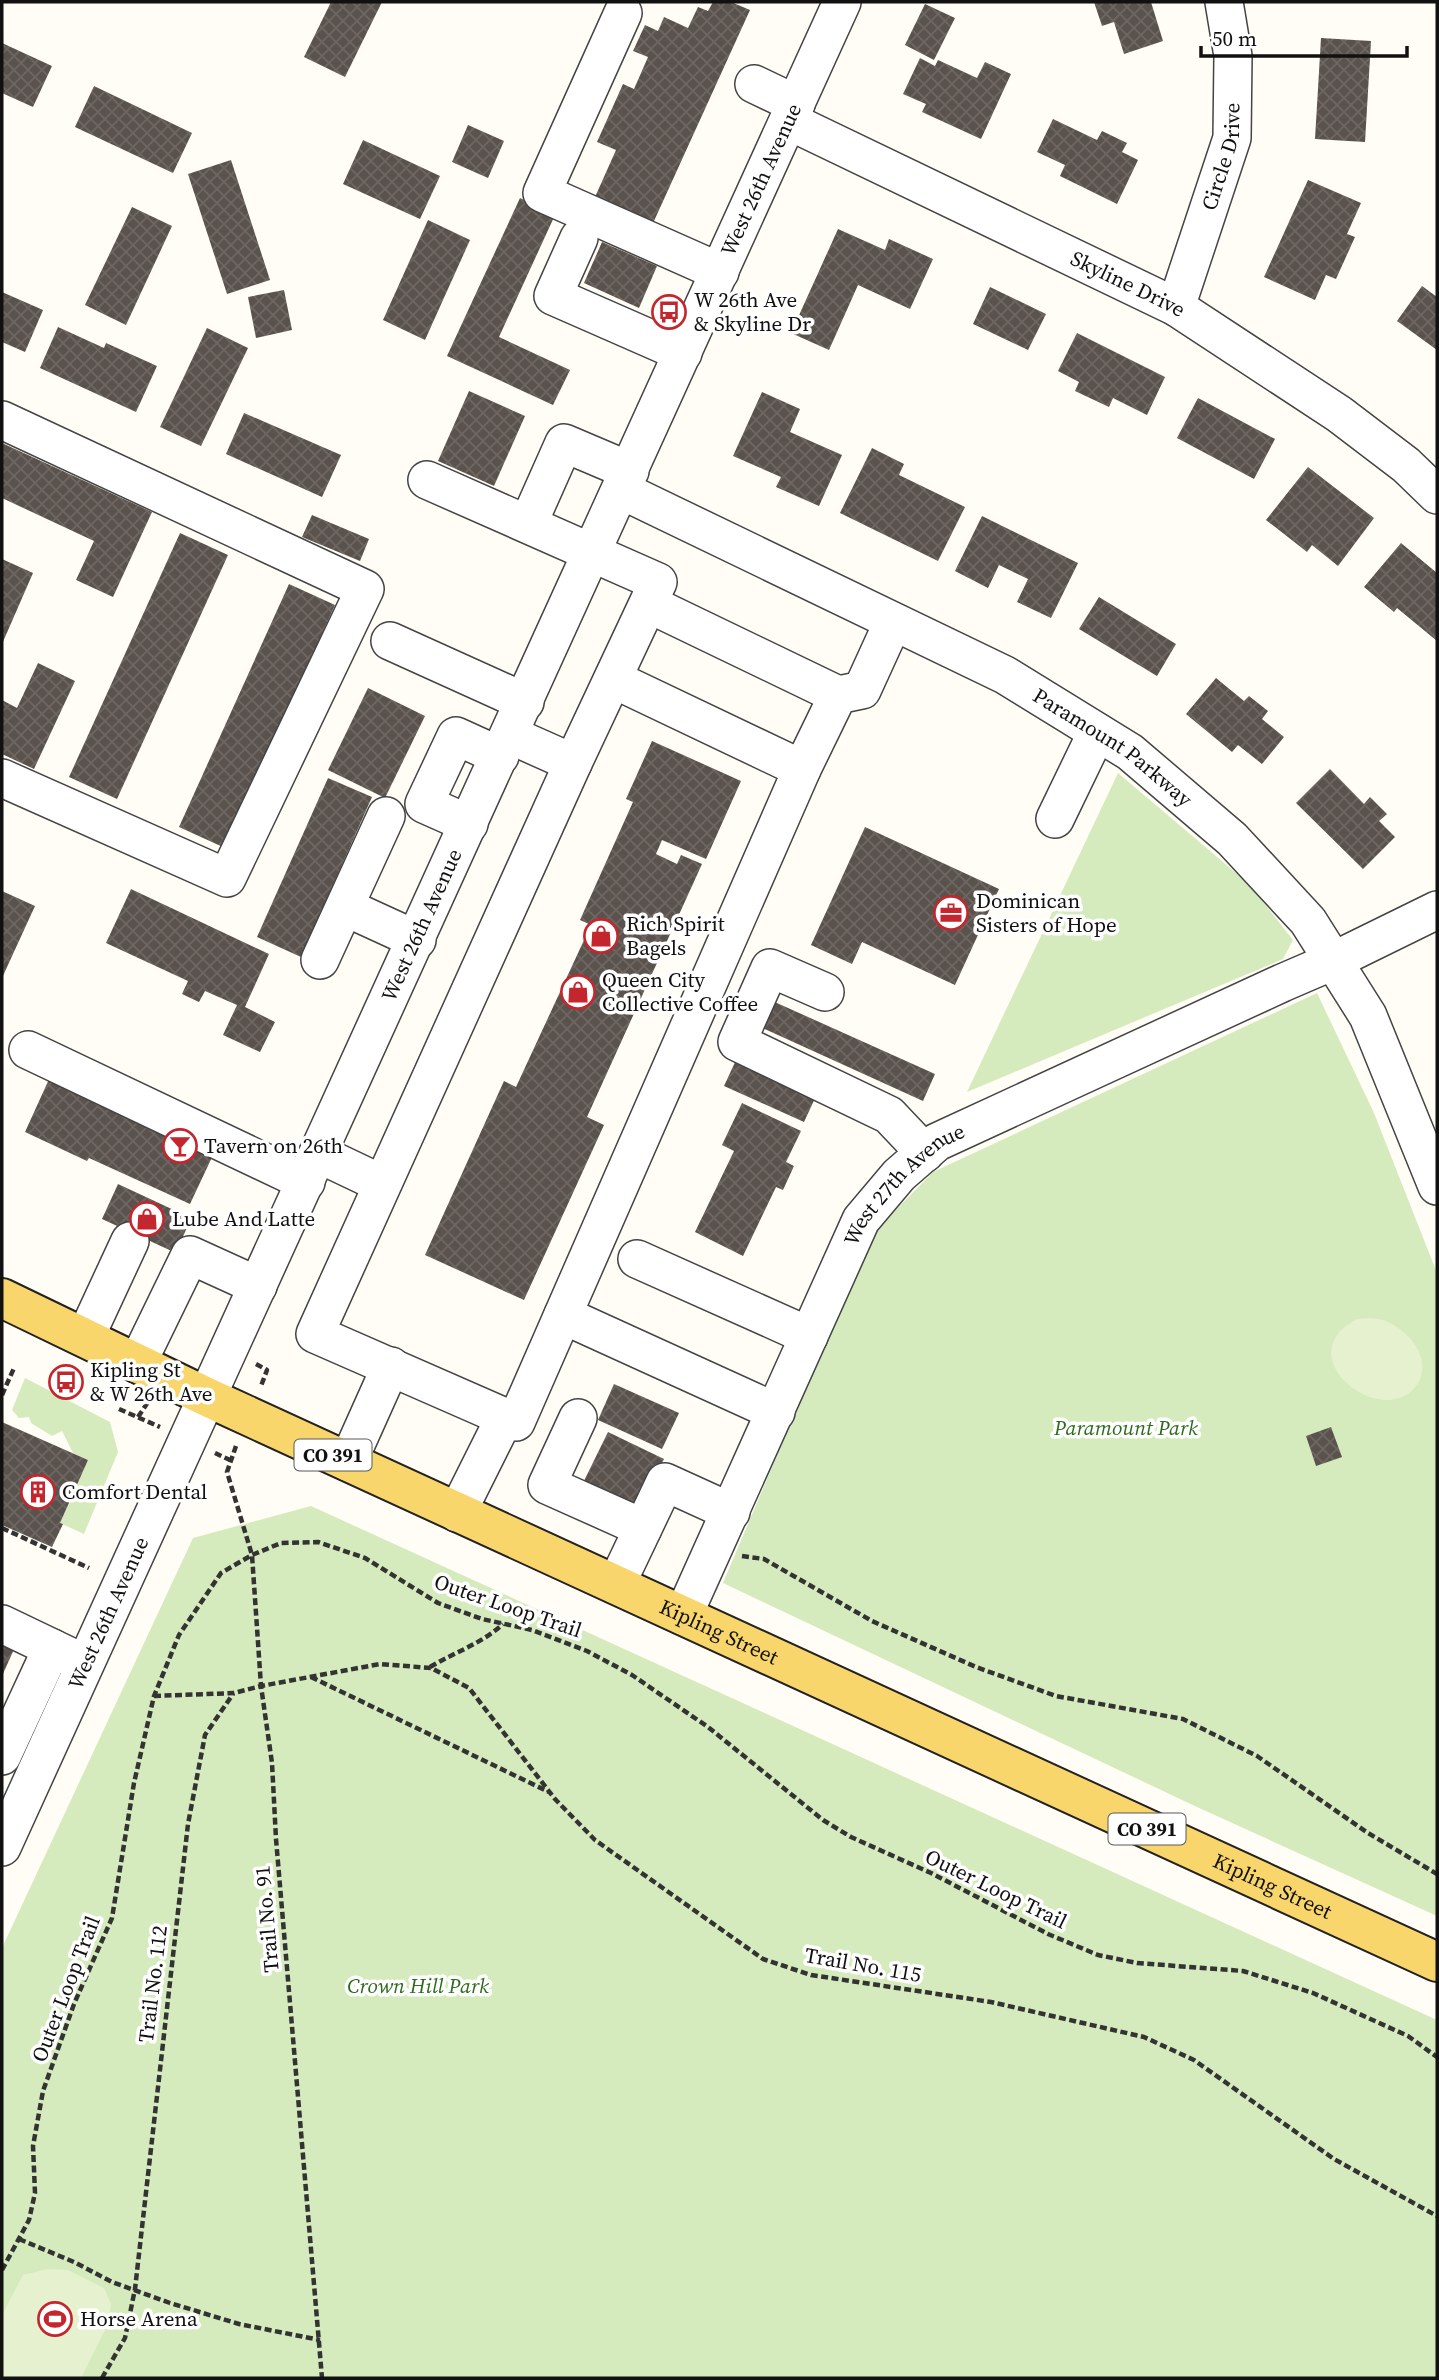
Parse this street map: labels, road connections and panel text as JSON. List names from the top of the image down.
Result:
{
  "streets": {
    "main road": ["CO 391", "Kipling Street"],
    "street": [
      "Circle Drive",
      "West 26th Avenue",
      "Skyline Drive",
      "Paramount Parkway",
      "West 27th Avenue"
    ],
    "path": [
      "Outer Loop Trail",
      "Trail No. 91",
      "Trail No. 115",
      "Trail No. 112"
    ]
  },
  "crossings": [
    ["Circle Drive", "Skyline Drive"],
    ["West 26th Avenue", "Skyline Drive"],
    ["West 26th Avenue", "Paramount Parkway"],
    ["West 26th Avenue", "Kipling Street"],
    ["Paramount Parkway", "West 27th Avenue"],
    ["West 27th Avenue", "Kipling Street"],
    ["Outer Loop Trail", "Trail No. 91"],
    ["Outer Loop Trail", "Trail No. 115"],
    ["Trail No. 91", "Trail No. 115"],
    ["Trail No. 115", "Trail No. 112"]
  ],
  "parks": ["Paramount Park", "Crown Hill Park"],
  "places": {
    "bus stop": ["W 26th Ave & Skyline Dr", "Kipling St & W 26th Ave"],
    "office": ["Dominican Sisters of Hope"],
    "shop": ["Rich Spirit Bagels", "Queen City Collective Coffee", "Lube And Latte"],
    "bar": ["Tavern on 26th"],
    "building": ["Comfort Dental"],
    "sports": ["Horse Arena"]
  },
  "scale_bar": "50 m"
}
